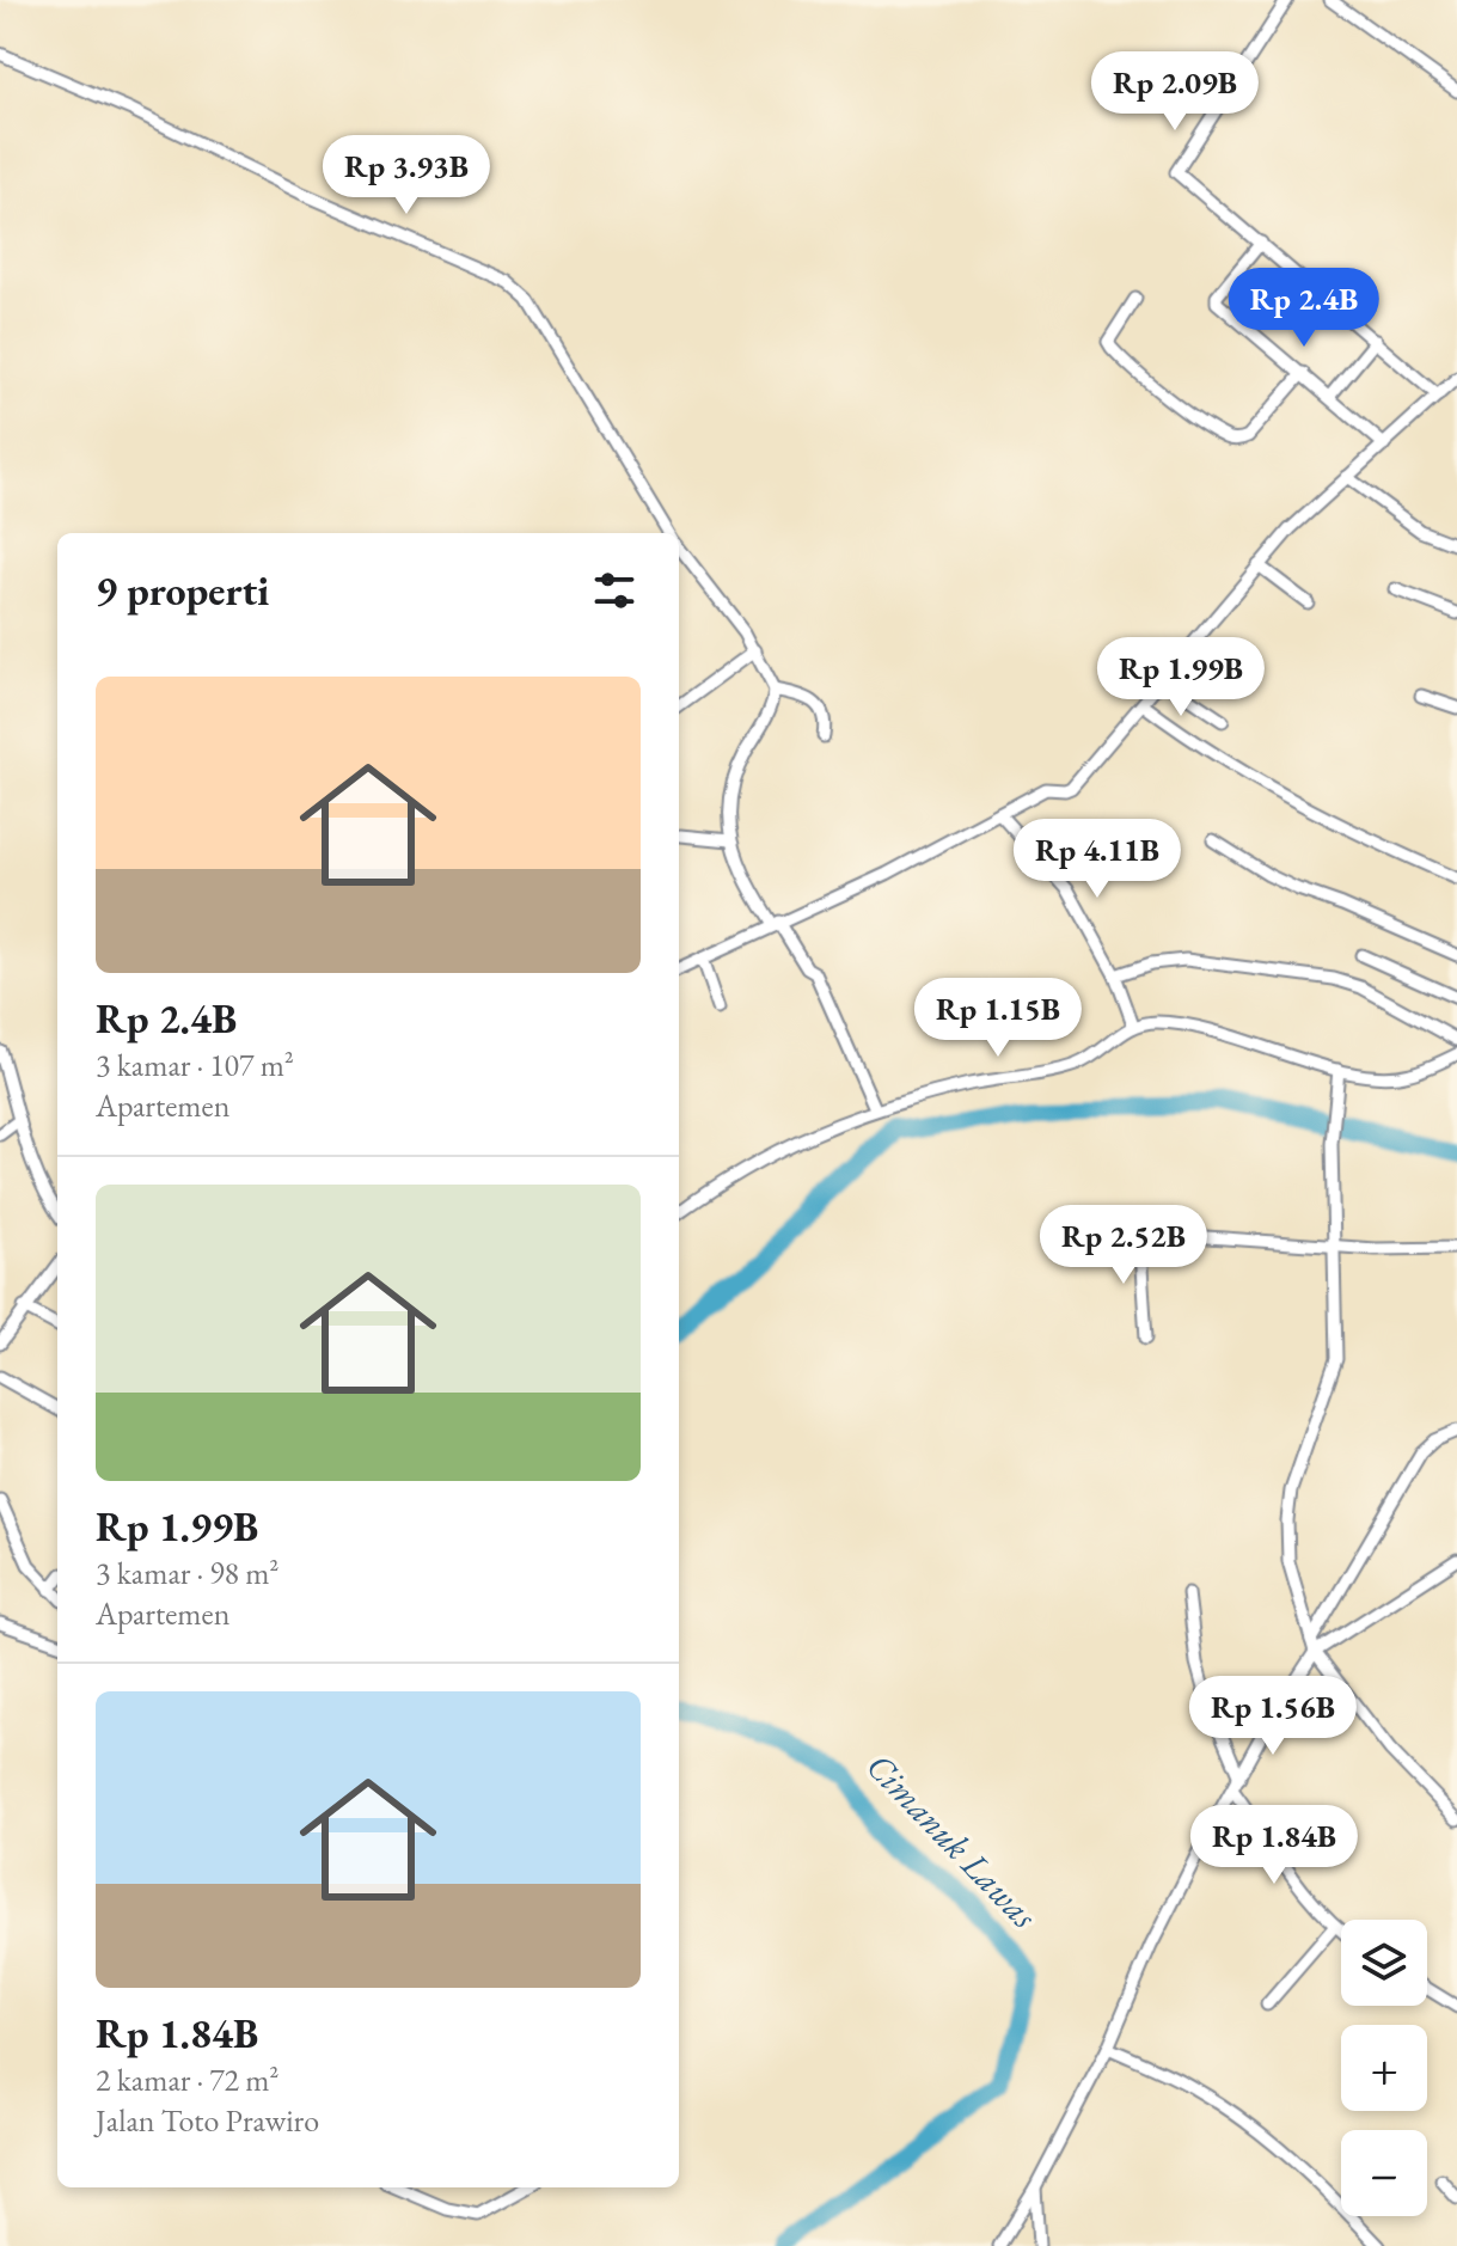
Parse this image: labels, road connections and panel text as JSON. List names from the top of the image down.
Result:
{
  "water": ["Cimanuk Lawas"],
  "page": {
    "price": [
      "Rp 2.09B",
      "Rp 3.93B",
      "Rp 2.4B",
      "Rp 1.99B",
      "Rp 4.11B",
      "Rp 1.15B",
      "Rp 2.52B",
      "Rp 1.56B",
      "Rp 1.84B"
    ],
    "heading": "9 properti",
    "list": [
      {
        "name": "Rp 2.4B",
        "note": "3 kamar · 107 m² · Apartemen"
      },
      {
        "name": "Rp 1.99B",
        "note": "3 kamar · 98 m² · Apartemen"
      },
      {
        "name": "Rp 1.84B",
        "note": "2 kamar · 72 m² · Jalan Toto Prawiro"
      }
    ],
    "map_buttons": ["+", "−"]
  }
}
